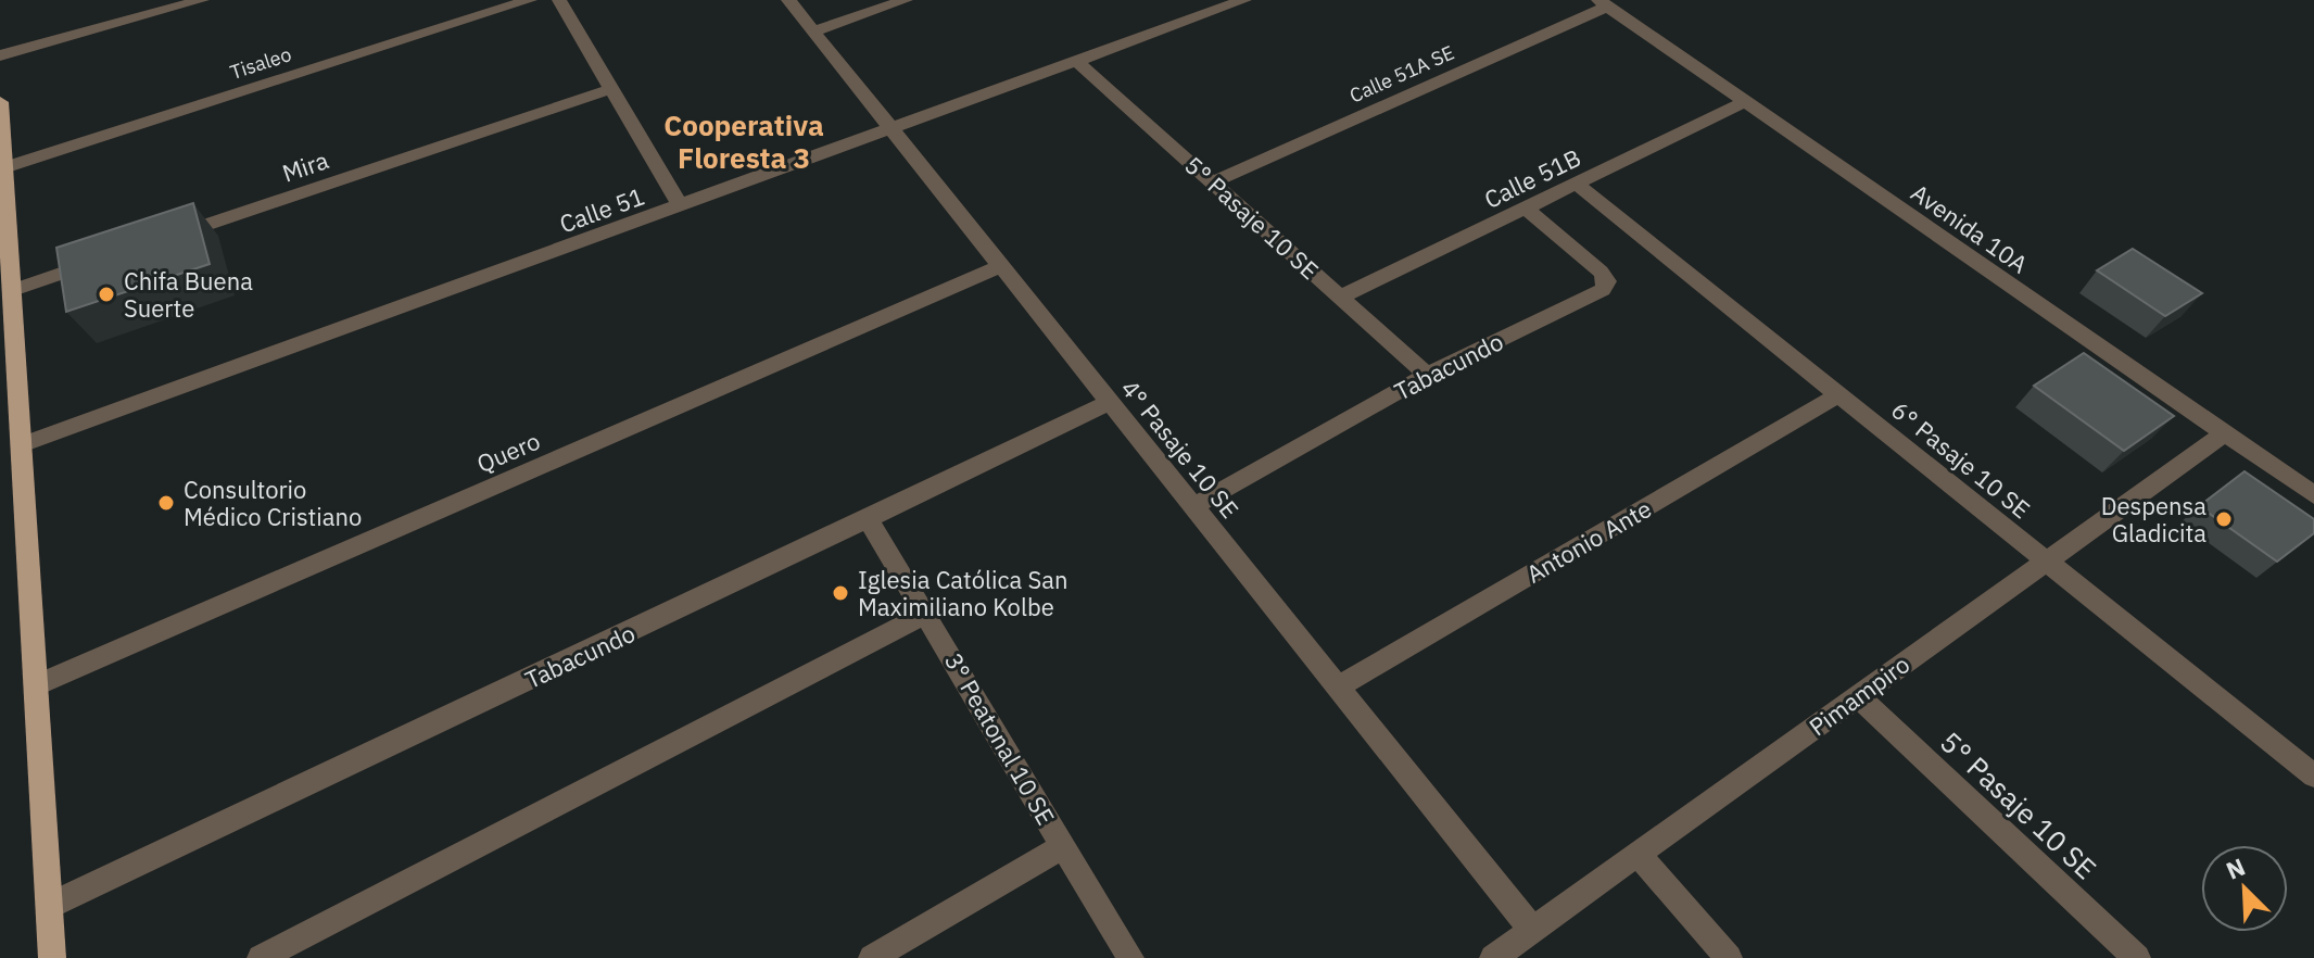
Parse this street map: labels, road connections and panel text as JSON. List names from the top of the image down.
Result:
{
  "streets": {
    "street": [
      "Tisaleo",
      "Calle 51A SE",
      "Mira",
      "Calle 51B",
      "Calle 51",
      "5° Pasaje 10 SE",
      "Avenida 10A",
      "Tabacundo",
      "4° Pasaje 10 SE",
      "Quero",
      "6° Pasaje 10 SE",
      "Antonio Ante",
      "Pimampiro",
      "3° Peatonal 10 SE"
    ]
  },
  "crossings": [
    ["Calle 51A SE", "5° Pasaje 10 SE"],
    ["Calle 51A SE", "Avenida 10A"],
    ["Calle 51B", "5° Pasaje 10 SE"],
    ["Calle 51B", "Avenida 10A"],
    ["Calle 51B", "Tabacundo"],
    ["Calle 51B", "6° Pasaje 10 SE"],
    ["Calle 51", "5° Pasaje 10 SE"],
    ["Calle 51", "4° Pasaje 10 SE"],
    ["5° Pasaje 10 SE", "Tabacundo"],
    ["5° Pasaje 10 SE", "Pimampiro"],
    ["Avenida 10A", "Pimampiro"],
    ["Tabacundo", "4° Pasaje 10 SE"],
    ["Tabacundo", "3° Peatonal 10 SE"],
    ["4° Pasaje 10 SE", "Quero"],
    ["4° Pasaje 10 SE", "Antonio Ante"],
    ["4° Pasaje 10 SE", "Pimampiro"],
    ["6° Pasaje 10 SE", "Antonio Ante"],
    ["6° Pasaje 10 SE", "Pimampiro"]
  ],
  "districts": ["Cooperativa Floresta 3"],
  "places": [
    "Chifa Buena Suerte",
    "Consultorio Médico Cristiano",
    "Despensa Gladicita",
    "Iglesia Católica San Maximiliano Kolbe"
  ],
  "north": "top left"
}
